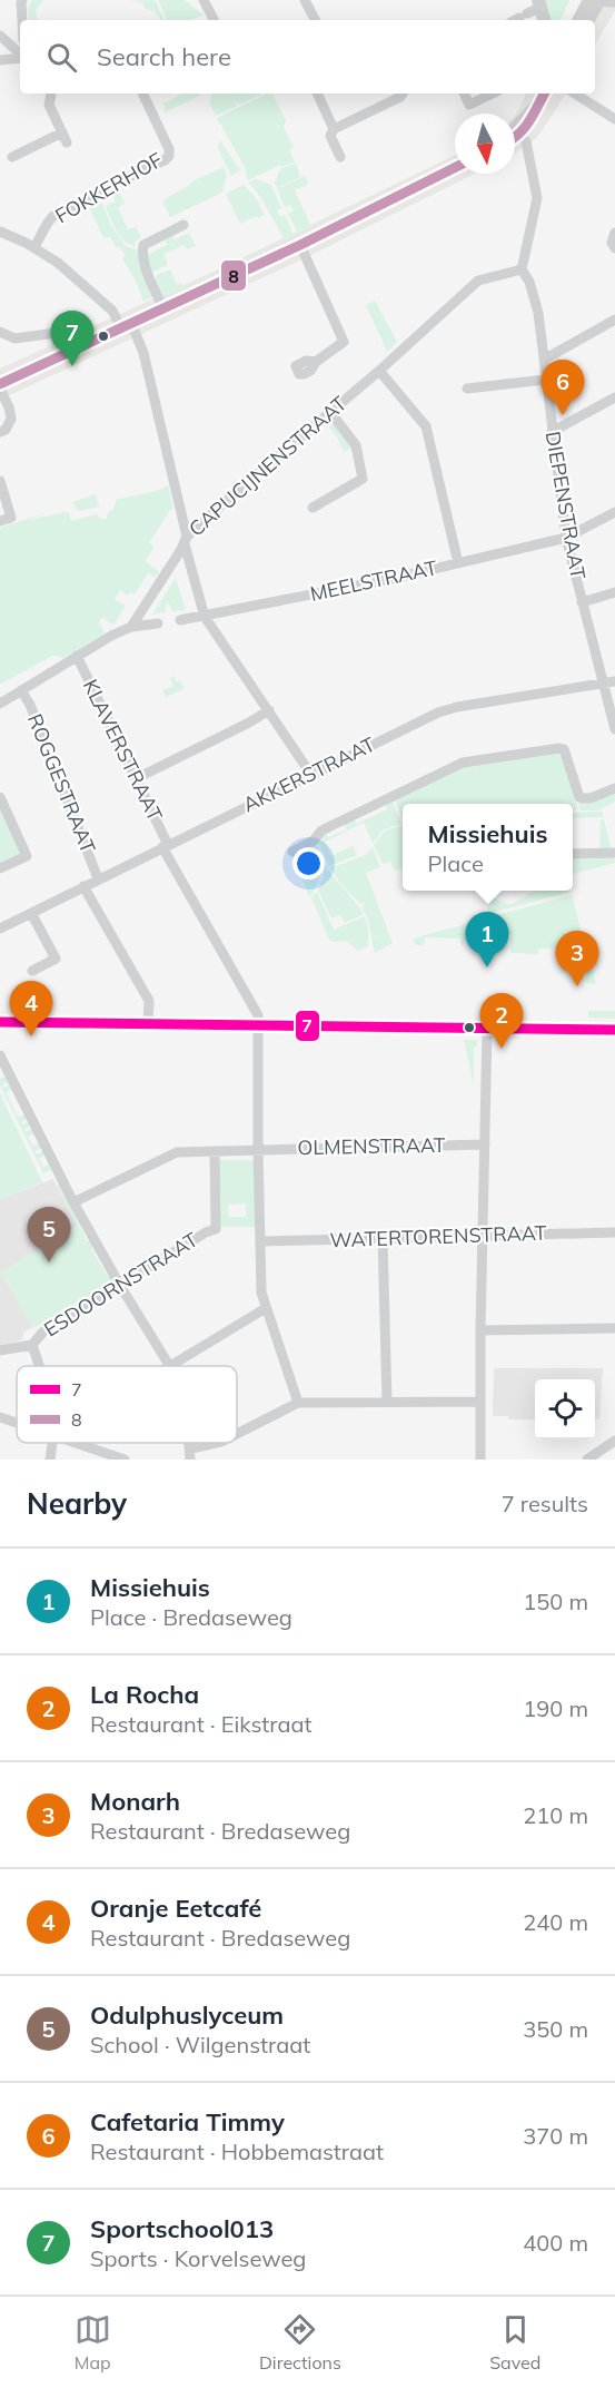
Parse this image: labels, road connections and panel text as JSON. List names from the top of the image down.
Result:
{
  "streets": {
    "street": [
      "FOKKERHOF",
      "CAPUCIJNENSTRAAT",
      "DIEPENSTRAAT",
      "MEELSTRAAT",
      "KLAVERSTRAAT",
      "AKKERSTRAAT",
      "ROGGESTRAAT",
      "OLMENSTRAAT",
      "WATERTORENSTRAAT",
      "ESDOORNSTRAAT"
    ]
  },
  "crossings": [
    ["CAPUCIJNENSTRAAT", "DIEPENSTRAAT"],
    ["DIEPENSTRAAT", "MEELSTRAAT"],
    ["DIEPENSTRAAT", "AKKERSTRAAT"],
    ["KLAVERSTRAAT", "AKKERSTRAAT"],
    ["KLAVERSTRAAT", "OLMENSTRAAT"],
    ["KLAVERSTRAAT", "WATERTORENSTRAAT"],
    ["AKKERSTRAAT", "ROGGESTRAAT"],
    ["OLMENSTRAAT", "ESDOORNSTRAAT"]
  ],
  "lines": ["transit line 8", "transit line 7"],
  "legend": ["7", "8"],
  "north": "bottom",
  "page": {
    "search": "Search here",
    "pins": [
      "7",
      "6",
      "1",
      "3",
      "4",
      "2",
      "5"
    ],
    "popup": ["Missiehuis", "Place"],
    "heading": ["Nearby", "7 results"],
    "list": [
      {
        "mark": "1",
        "name": "Missiehuis",
        "note": "Place · Bredaseweg",
        "value": "150 m"
      },
      {
        "mark": "2",
        "name": "La Rocha",
        "note": "Restaurant · Eikstraat",
        "value": "190 m"
      },
      {
        "mark": "3",
        "name": "Monarh",
        "note": "Restaurant · Bredaseweg",
        "value": "210 m"
      },
      {
        "mark": "4",
        "name": "Oranje Eetcafé",
        "note": "Restaurant · Bredaseweg",
        "value": "240 m"
      },
      {
        "mark": "5",
        "name": "Odulphuslyceum",
        "note": "School · Wilgenstraat",
        "value": "350 m"
      },
      {
        "mark": "6",
        "name": "Cafetaria Timmy",
        "note": "Restaurant · Hobbemastraat",
        "value": "370 m"
      },
      {
        "mark": "7",
        "name": "Sportschool013",
        "note": "Sports · Korvelseweg",
        "value": "400 m"
      }
    ],
    "nav": ["Map", "Directions", "Saved"]
  }
}
